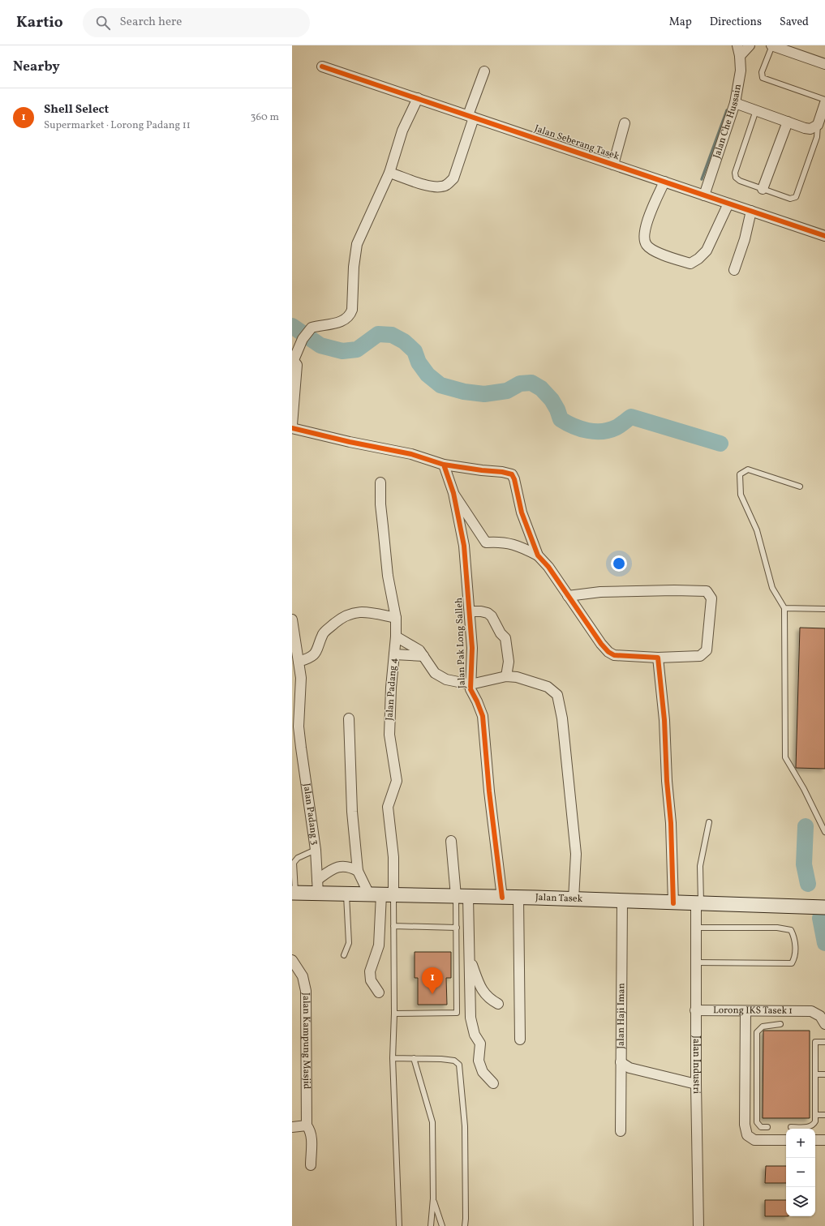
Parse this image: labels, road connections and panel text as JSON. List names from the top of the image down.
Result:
{
  "streets": {
    "main road": ["Jalan Tasek"],
    "street": [
      "Jalan Che Hussain",
      "Jalan Seberang Tasek",
      "Jalan Pak Long Salleh",
      "Jalan Padang 4",
      "Jalan Padang 3",
      "Lorong IKS Tasek 1",
      "Jalan Haji Iman",
      "Jalan Kampung Masjid",
      "Jalan Industri"
    ]
  },
  "crossings": [
    ["Jalan Che Hussain", "Jalan Seberang Tasek"],
    ["Jalan Pak Long Salleh", "Jalan Tasek"],
    ["Jalan Padang 4", "Jalan Tasek"],
    ["Jalan Padang 3", "Jalan Tasek"],
    ["Jalan Tasek", "Jalan Haji Iman"],
    ["Jalan Tasek", "Jalan Industri"],
    ["Lorong IKS Tasek 1", "Jalan Industri"]
  ],
  "page": {
    "header": "Kartio",
    "search": "Search here",
    "nav": ["Map", "Directions", "Saved"],
    "heading": "Nearby",
    "list": [
      {
        "mark": "1",
        "name": "Shell Select",
        "note": "Supermarket · Lorong Padang 11",
        "value": "360 m"
      }
    ],
    "pins": "1",
    "map_buttons": ["+", "−"]
  }
}
